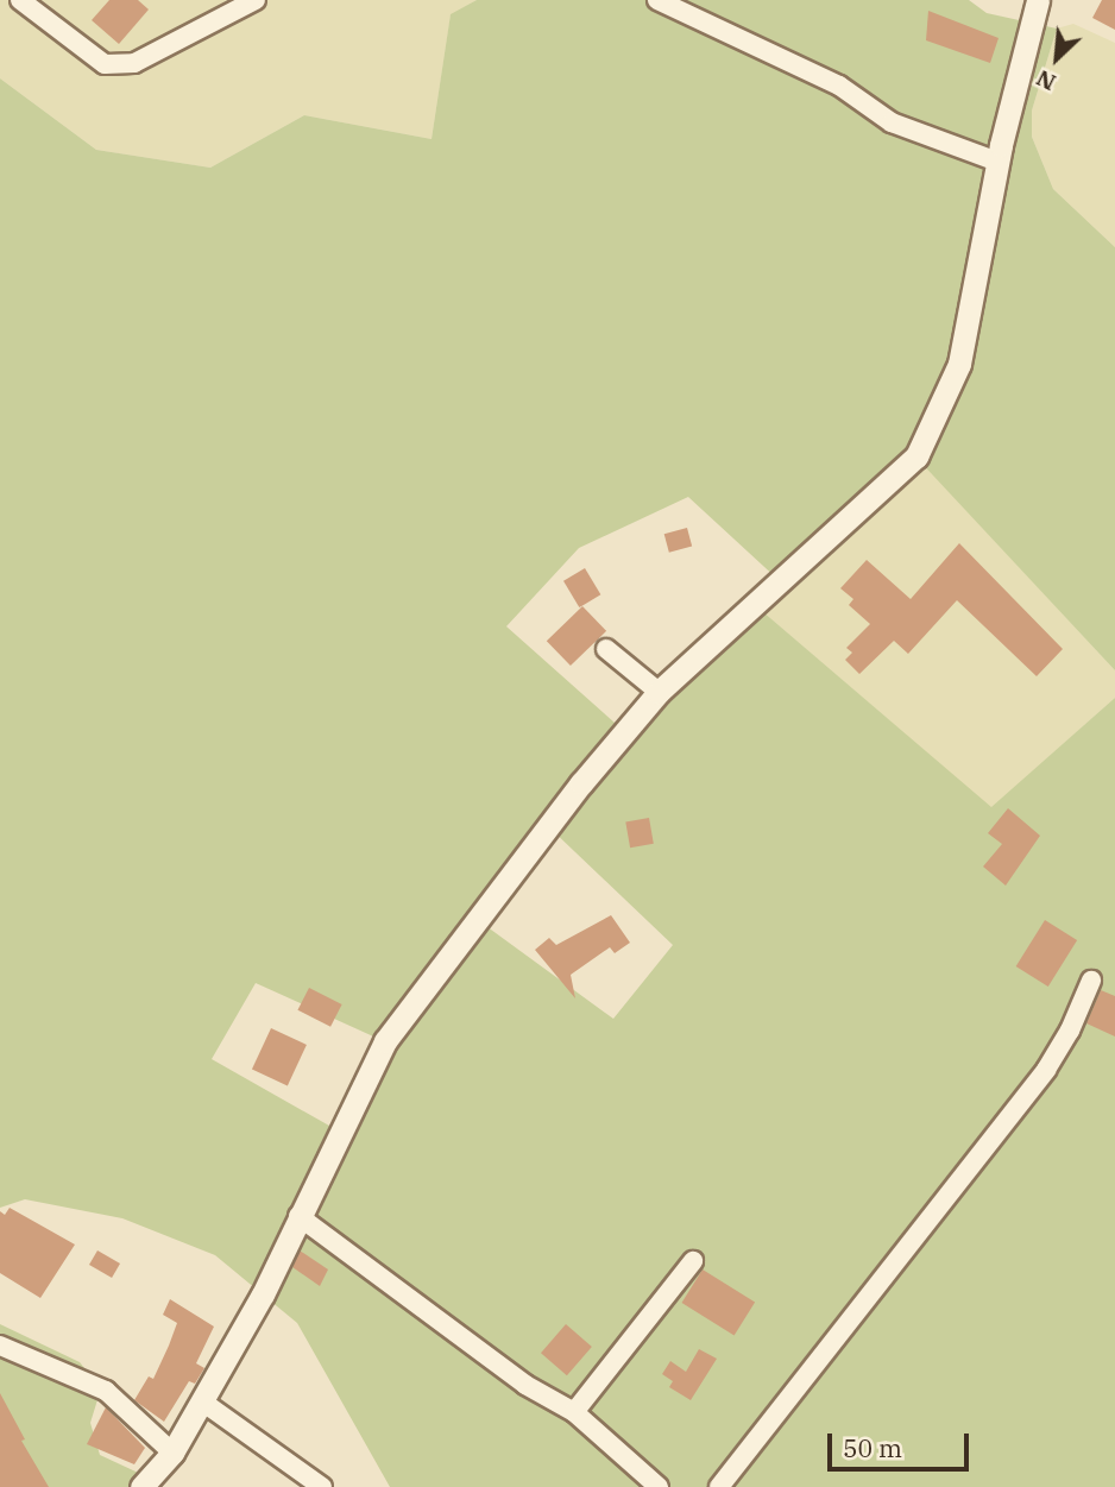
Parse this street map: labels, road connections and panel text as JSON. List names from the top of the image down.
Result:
{
  "scale_bar": "50 m",
  "north": "bottom left"
}
